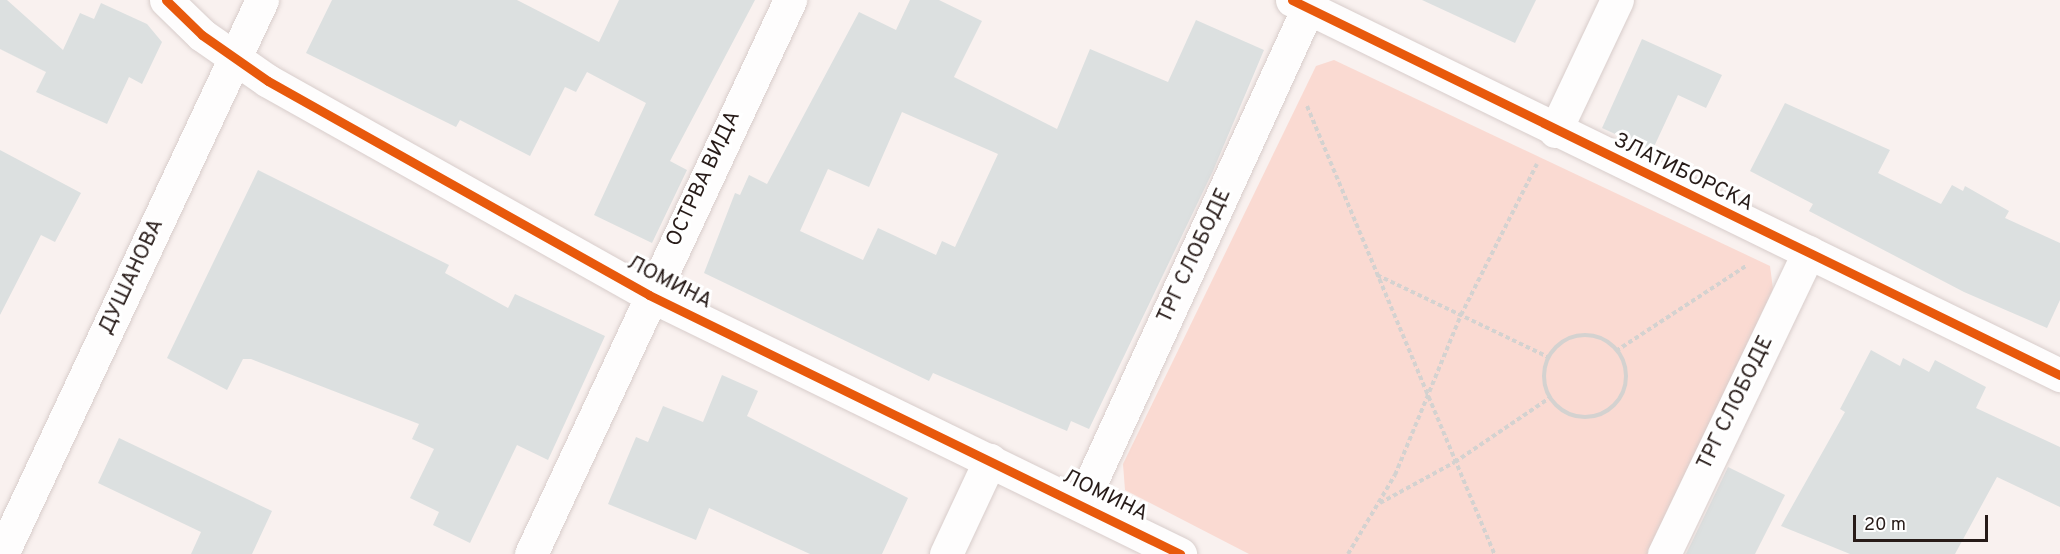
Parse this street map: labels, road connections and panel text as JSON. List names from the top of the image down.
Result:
{
  "streets": {
    "street": [
      "ЗЛАТИБОРСКА",
      "ОСТРВА ВИДА",
      "ТРГ СЛОБОДЕ",
      "ДУШАНОВА",
      "ЛОМИНА"
    ]
  },
  "crossings": [
    ["ЗЛАТИБОРСКА", "ТРГ СЛОБОДЕ"],
    ["ОСТРВА ВИДА", "ЛОМИНА"],
    ["ТРГ СЛОБОДЕ", "ЛОМИНА"],
    ["ДУШАНОВА", "ЛОМИНА"]
  ],
  "scale_bar": "20 m"
}
